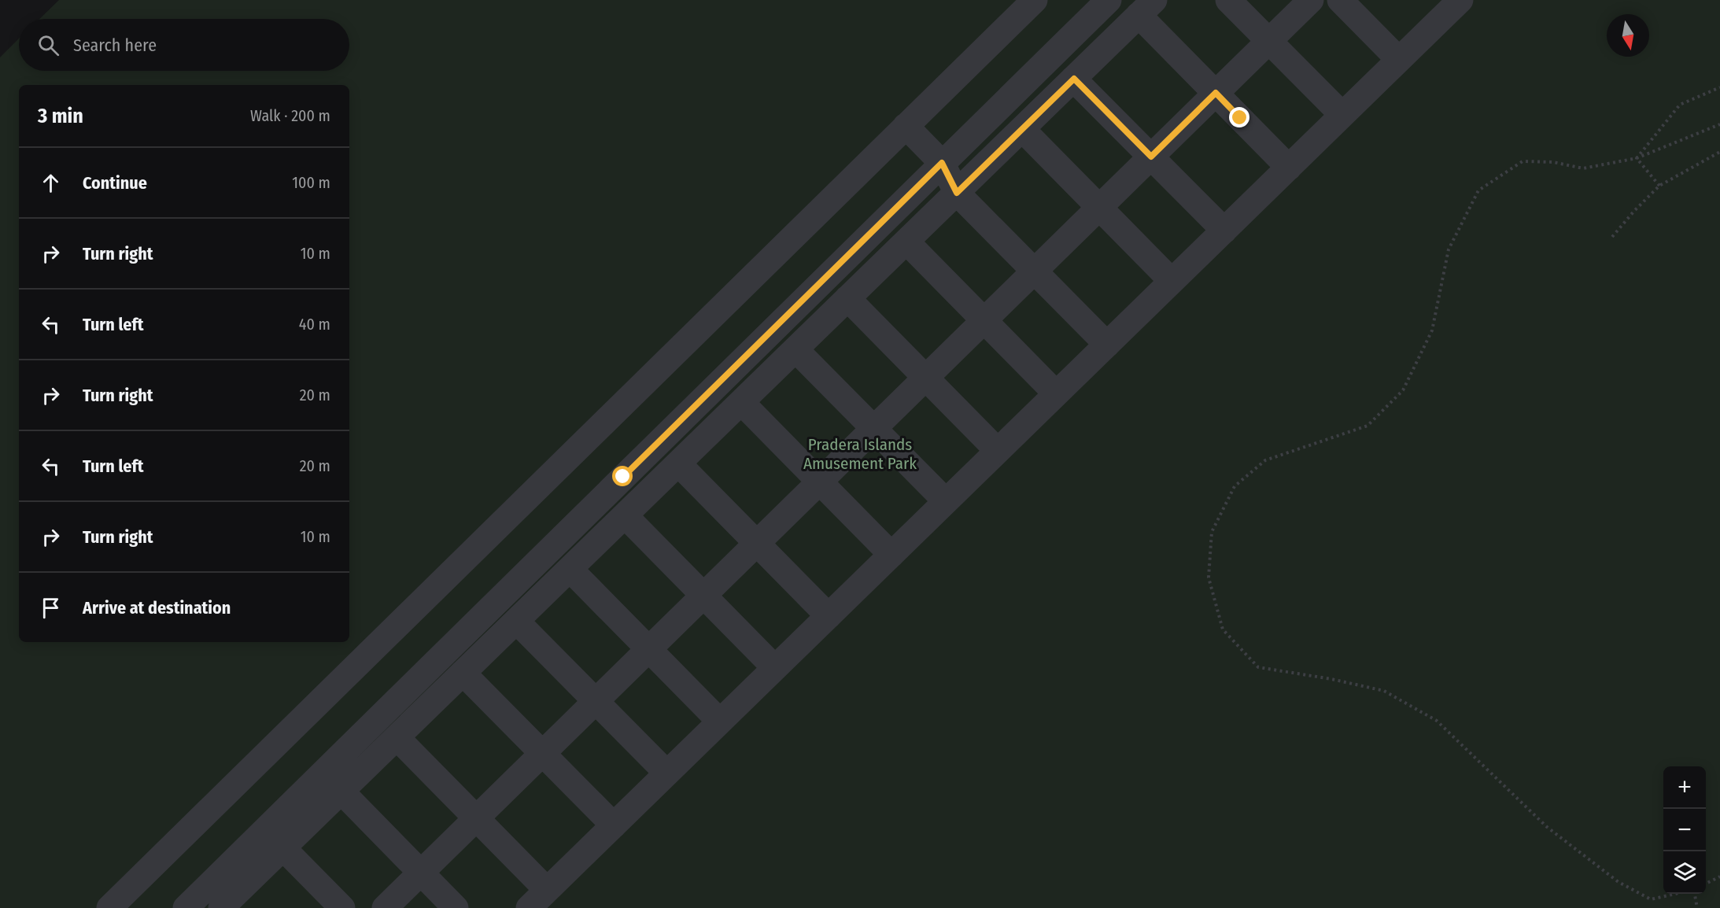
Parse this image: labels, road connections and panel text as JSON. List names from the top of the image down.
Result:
{
  "parks": ["Pradera Islands Amusement Park"],
  "north": "bottom",
  "page": {
    "search": "Search here",
    "heading": ["3 min", "Walk · 200 m"],
    "list": [
      ["Continue", "100 m"],
      ["Turn right", "10 m"],
      ["Turn left", "40 m"],
      ["Turn right", "20 m"],
      ["Turn left", "20 m"],
      ["Turn right", "10 m"],
      "Arrive at destination"
    ],
    "map_buttons": ["+", "−"]
  }
}
